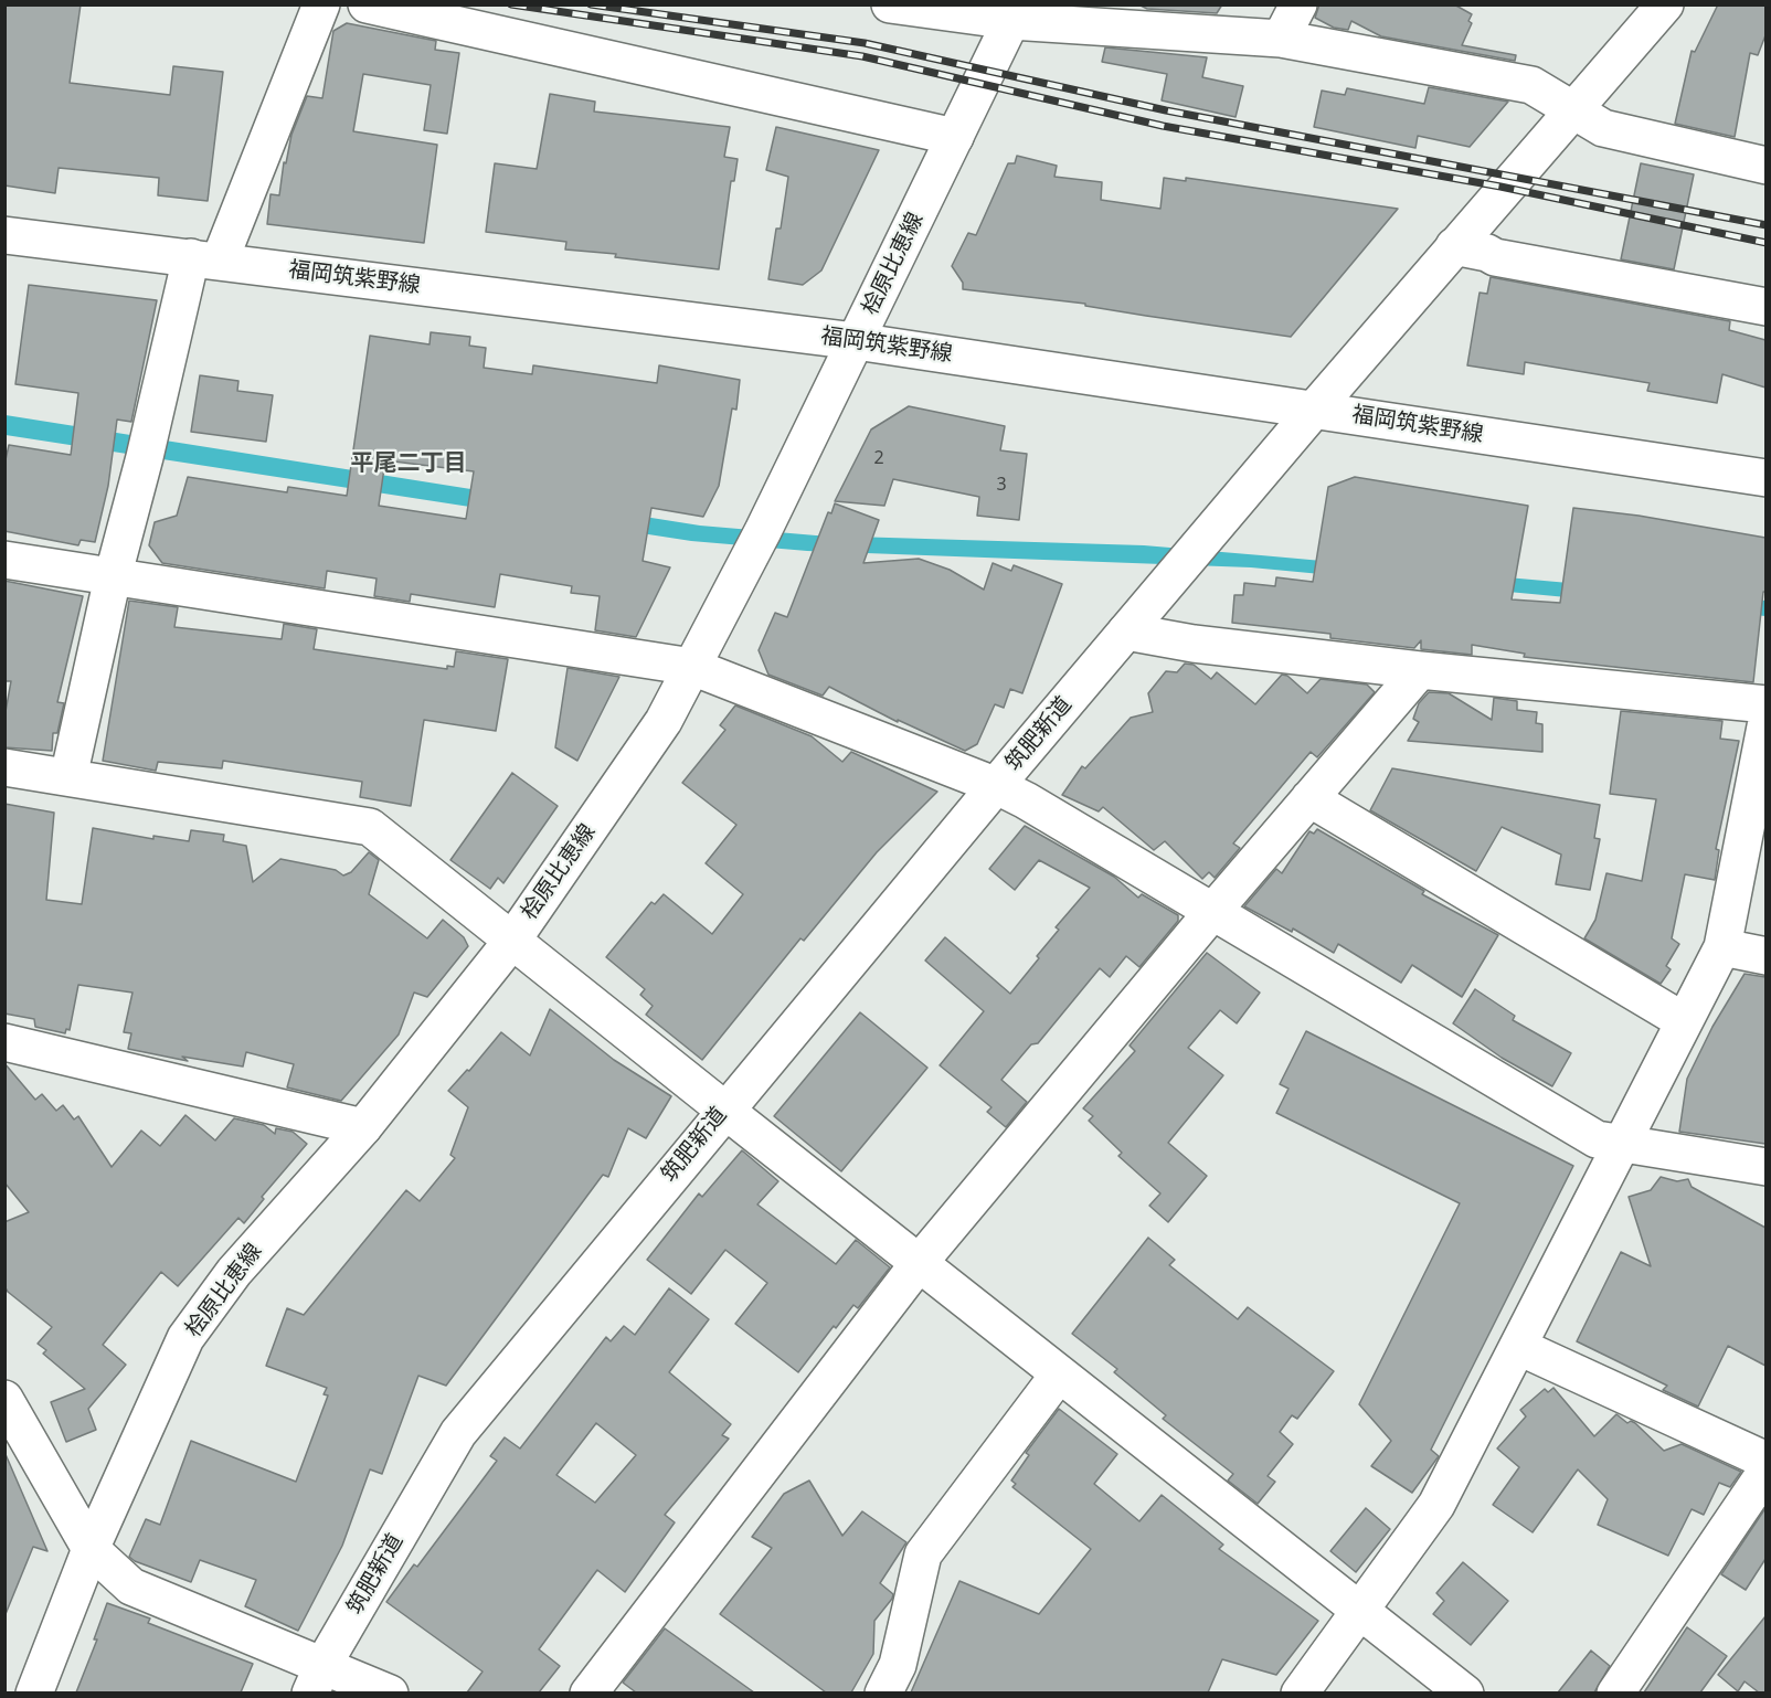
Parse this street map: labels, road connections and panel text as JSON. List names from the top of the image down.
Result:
{
  "streets": {
    "street": ["桧原比恵線", "福岡筑紫野線", "筑肥新道"]
  },
  "crossings": [
    ["桧原比恵線", "福岡筑紫野線"],
    ["福岡筑紫野線", "筑肥新道"]
  ],
  "districts": ["平尾二丁目"],
  "house_numbers": ["2", "3"]
}
